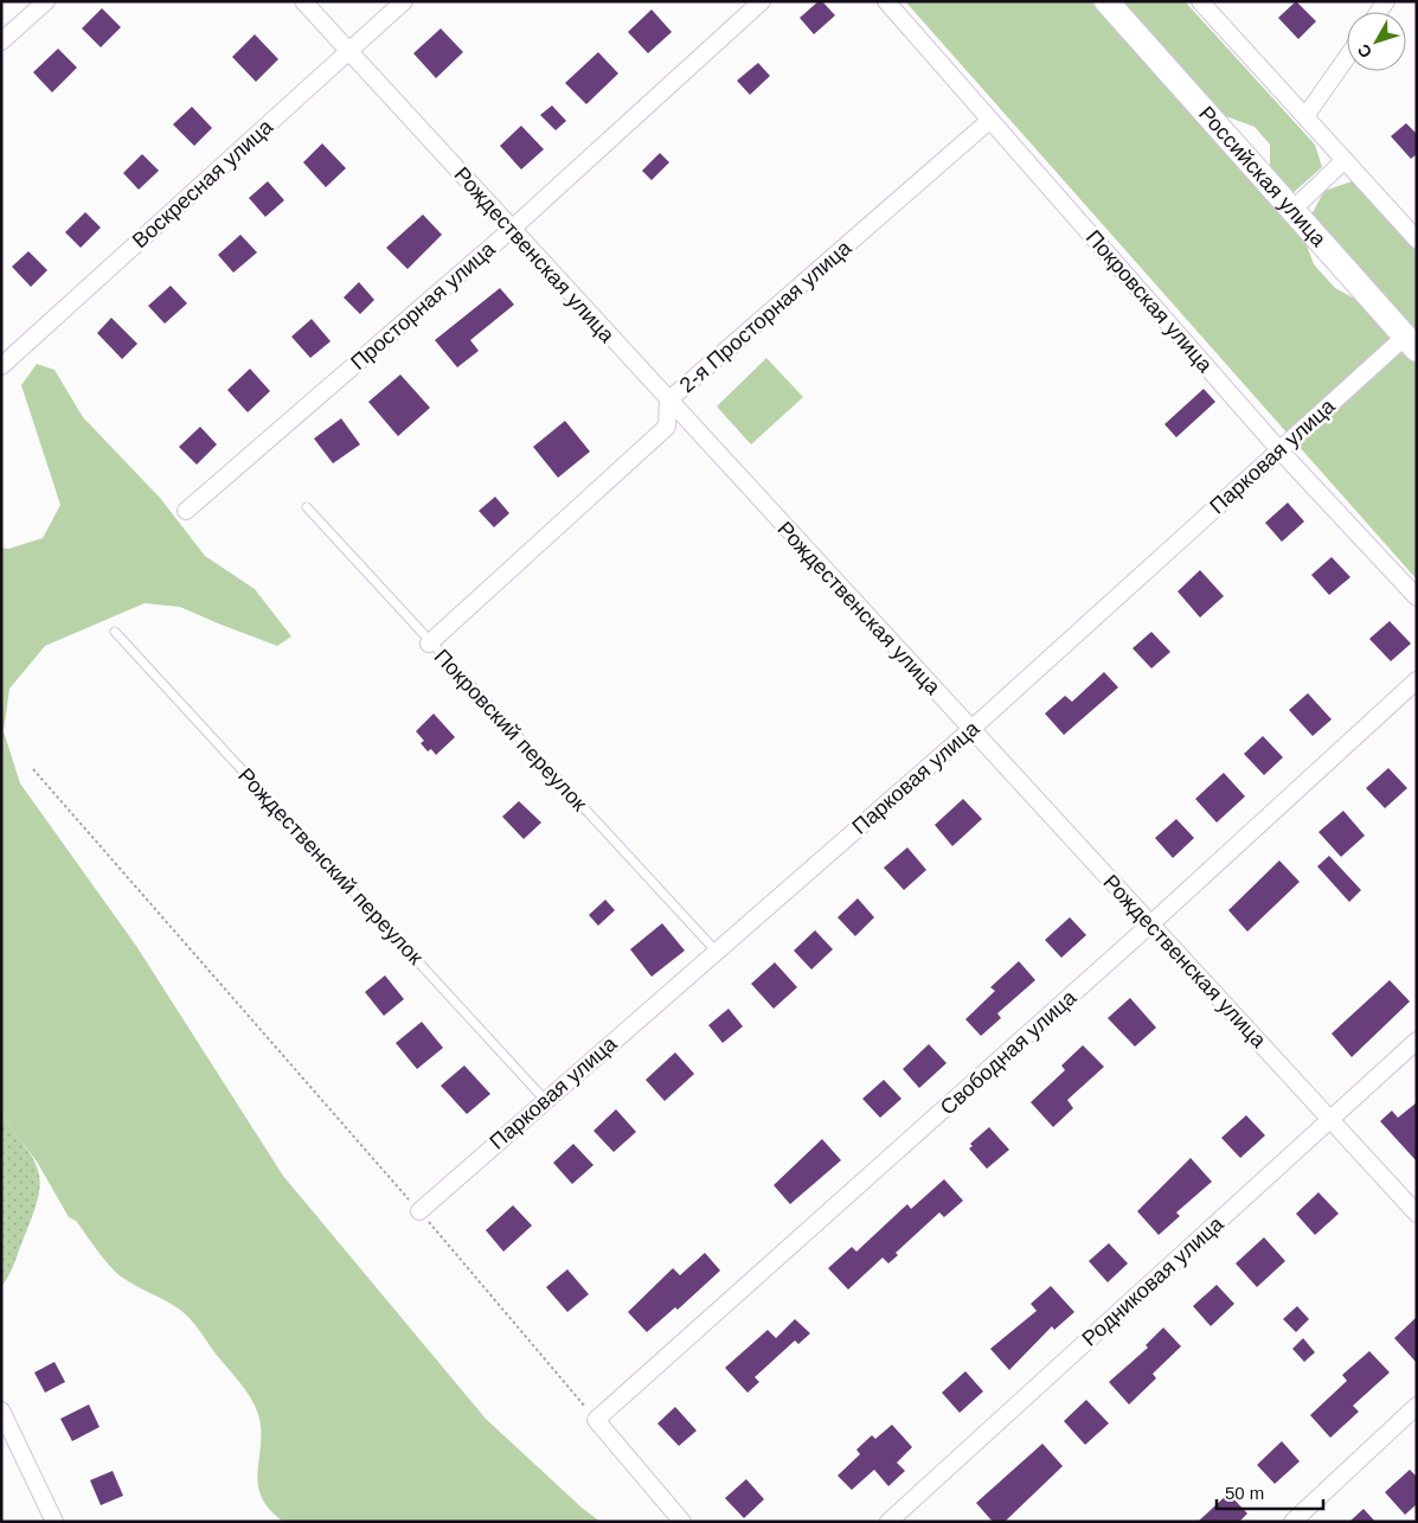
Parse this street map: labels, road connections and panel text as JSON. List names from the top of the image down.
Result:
{
  "streets": {
    "main road": ["Российская улица"],
    "street": [
      "Воскресная улица",
      "Рождественская улица",
      "Покровская улица",
      "Просторная улица",
      "2-я Просторная улица",
      "Парковая улица",
      "Свободная улица",
      "Родниковая улица"
    ],
    "lane": ["Покровский переулок", "Рождественский переулок"]
  },
  "crossings": [
    ["Российская улица", "Парковая улица"],
    ["Воскресная улица", "Рождественская улица"],
    ["Рождественская улица", "Просторная улица"],
    ["Рождественская улица", "2-я Просторная улица"],
    ["Рождественская улица", "Парковая улица"],
    ["Рождественская улица", "Свободная улица"],
    ["Рождественская улица", "Родниковая улица"],
    ["Покровская улица", "2-я Просторная улица"],
    ["Покровская улица", "Парковая улица"],
    ["2-я Просторная улица", "Покровский переулок"],
    ["Парковая улица", "Покровский переулок"],
    ["Парковая улица", "Рождественский переулок"]
  ],
  "scale_bar": "50 m",
  "north": "bottom left"
}
